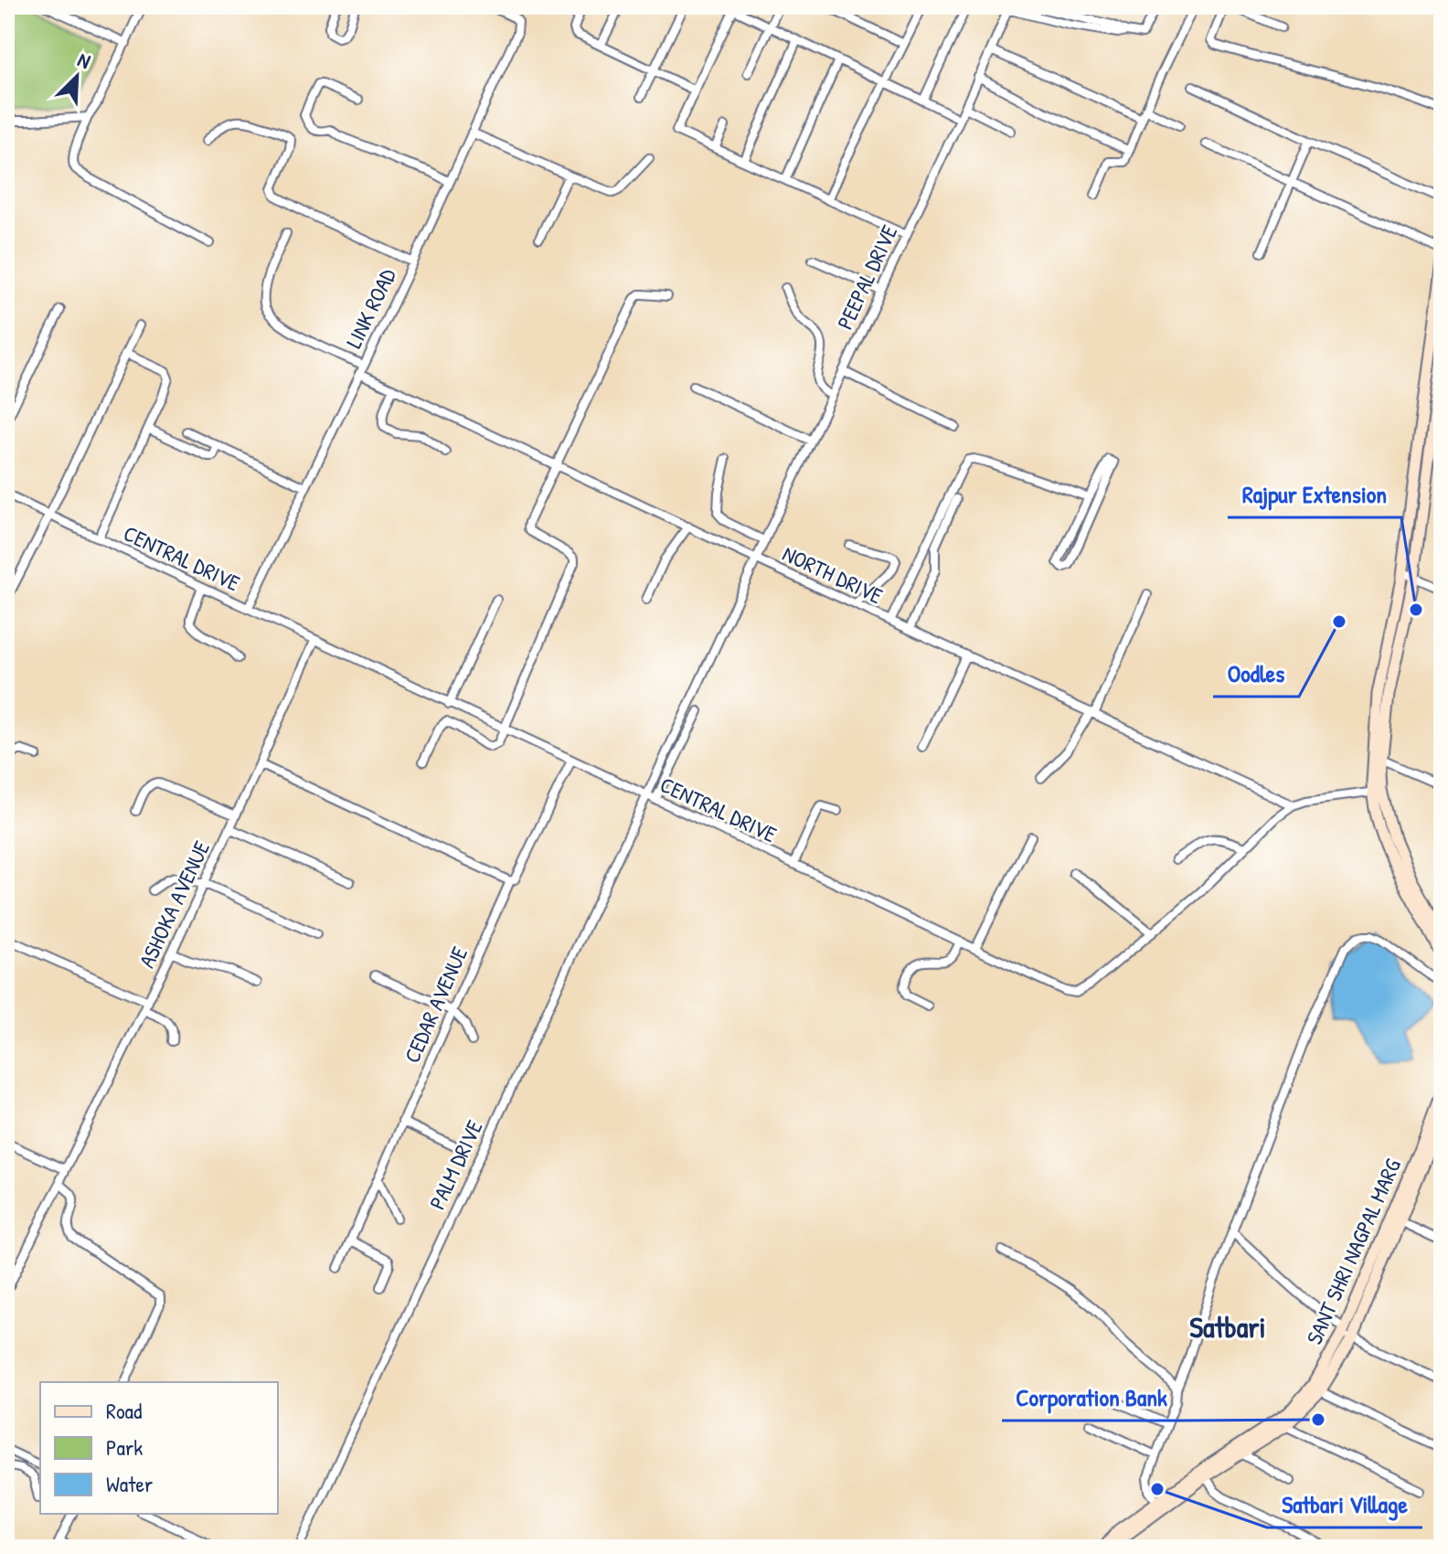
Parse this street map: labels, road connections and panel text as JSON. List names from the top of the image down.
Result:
{
  "streets": {
    "main road": ["SANT SHRI NAGPAL MARG"],
    "street": [
      "PEEPAL DRIVE",
      "LINK ROAD",
      "CENTRAL DRIVE",
      "NORTH DRIVE",
      "ASHOKA AVENUE",
      "CEDAR AVENUE",
      "PALM DRIVE"
    ]
  },
  "crossings": [
    ["PEEPAL DRIVE", "NORTH DRIVE"],
    ["PEEPAL DRIVE", "PALM DRIVE"],
    ["LINK ROAD", "CENTRAL DRIVE"],
    ["LINK ROAD", "NORTH DRIVE"],
    ["CENTRAL DRIVE", "NORTH DRIVE"],
    ["CENTRAL DRIVE", "ASHOKA AVENUE"],
    ["CENTRAL DRIVE", "CEDAR AVENUE"],
    ["CENTRAL DRIVE", "PALM DRIVE"],
    ["NORTH DRIVE", "PALM DRIVE"]
  ],
  "districts": ["Satbari"],
  "places": [
    "Rajpur Extension",
    "Oodles",
    "Corporation Bank",
    "Satbari Village"
  ],
  "legend": ["Road", "Park", "Water"],
  "north": "top right"
}
